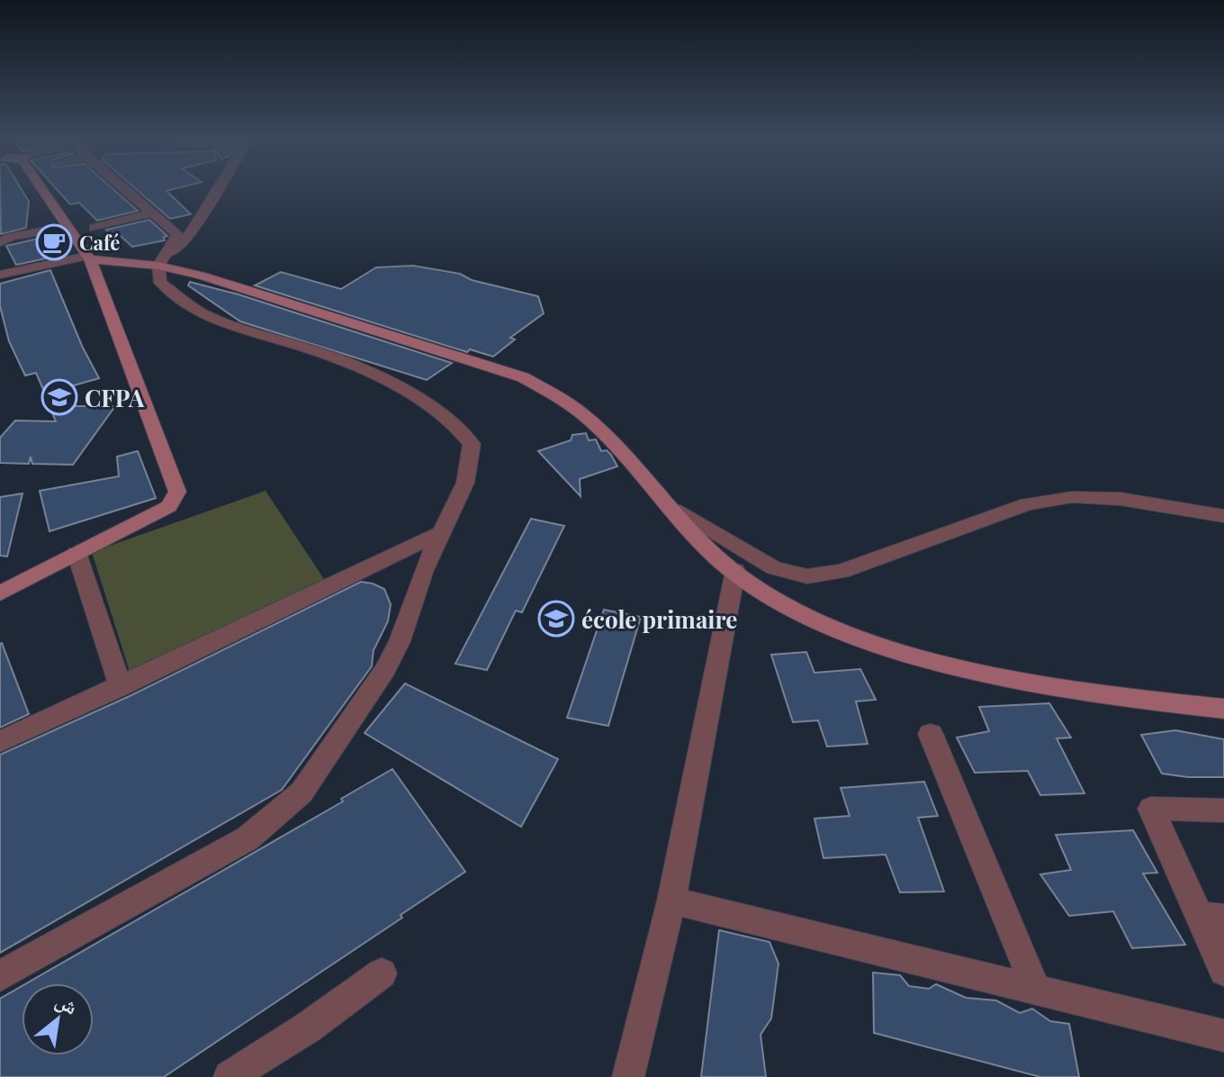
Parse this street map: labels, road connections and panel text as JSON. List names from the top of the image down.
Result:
{
  "places": {
    "cafe": ["Café"],
    "school or university": ["CFPA", "école primaire"]
  },
  "north": "top right"
}
